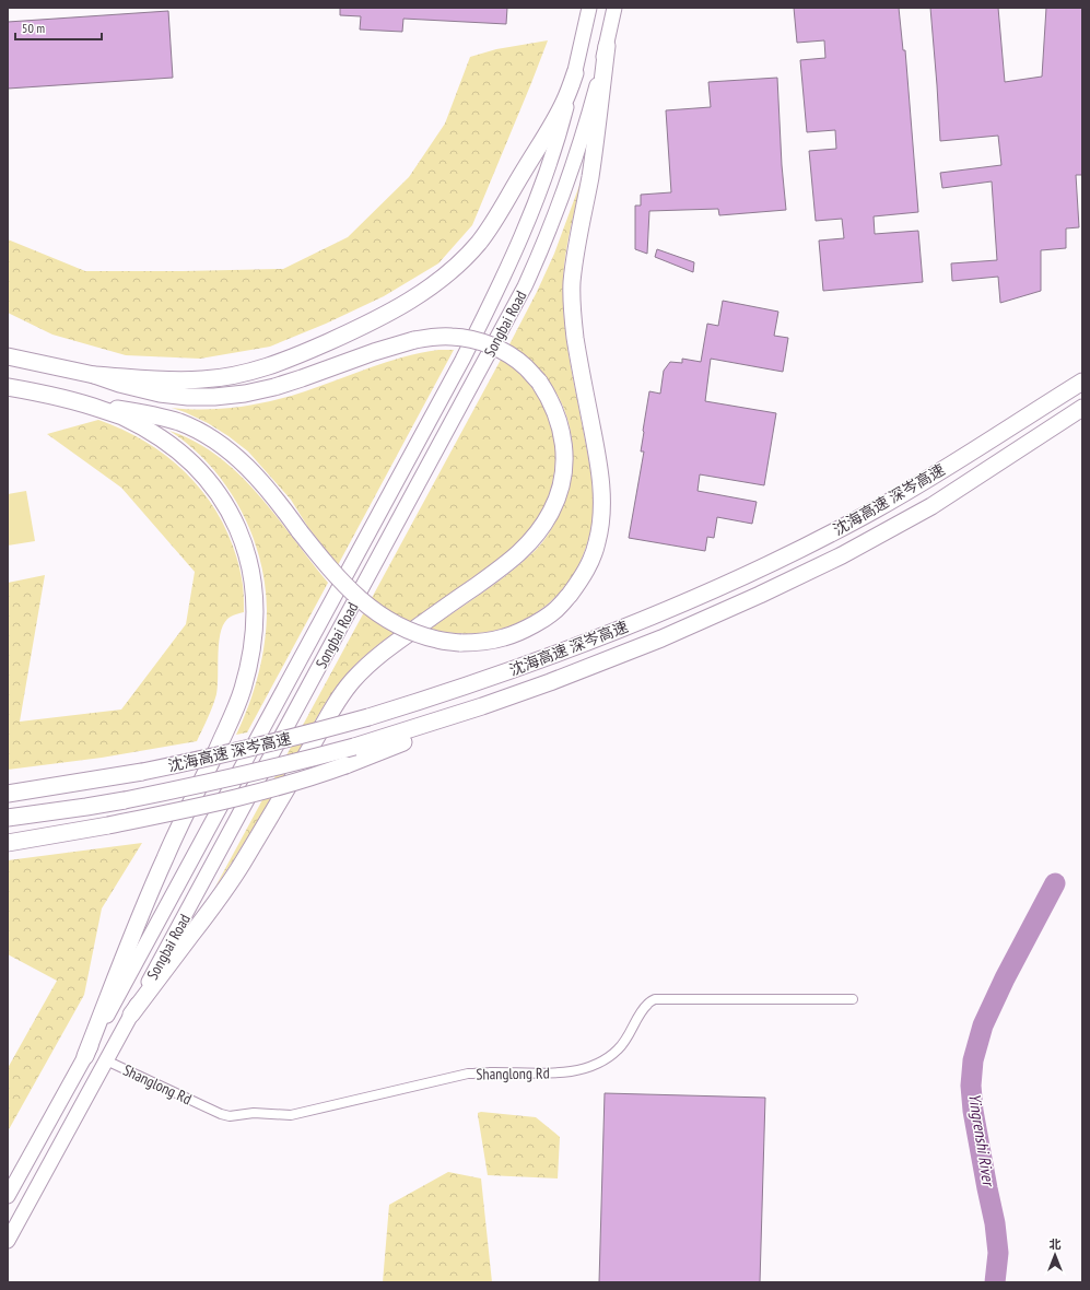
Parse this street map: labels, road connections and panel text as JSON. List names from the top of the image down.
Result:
{
  "streets": {
    "highway": ["沈海高速 深岑高速"],
    "main road": ["Songbai Road"],
    "street": ["Shanglong Rd"]
  },
  "crossings": [
    ["Songbai Road", "Shanglong Rd"]
  ],
  "water": ["Yingrenshi River"],
  "scale_bar": "50 m",
  "north": "top"
}
